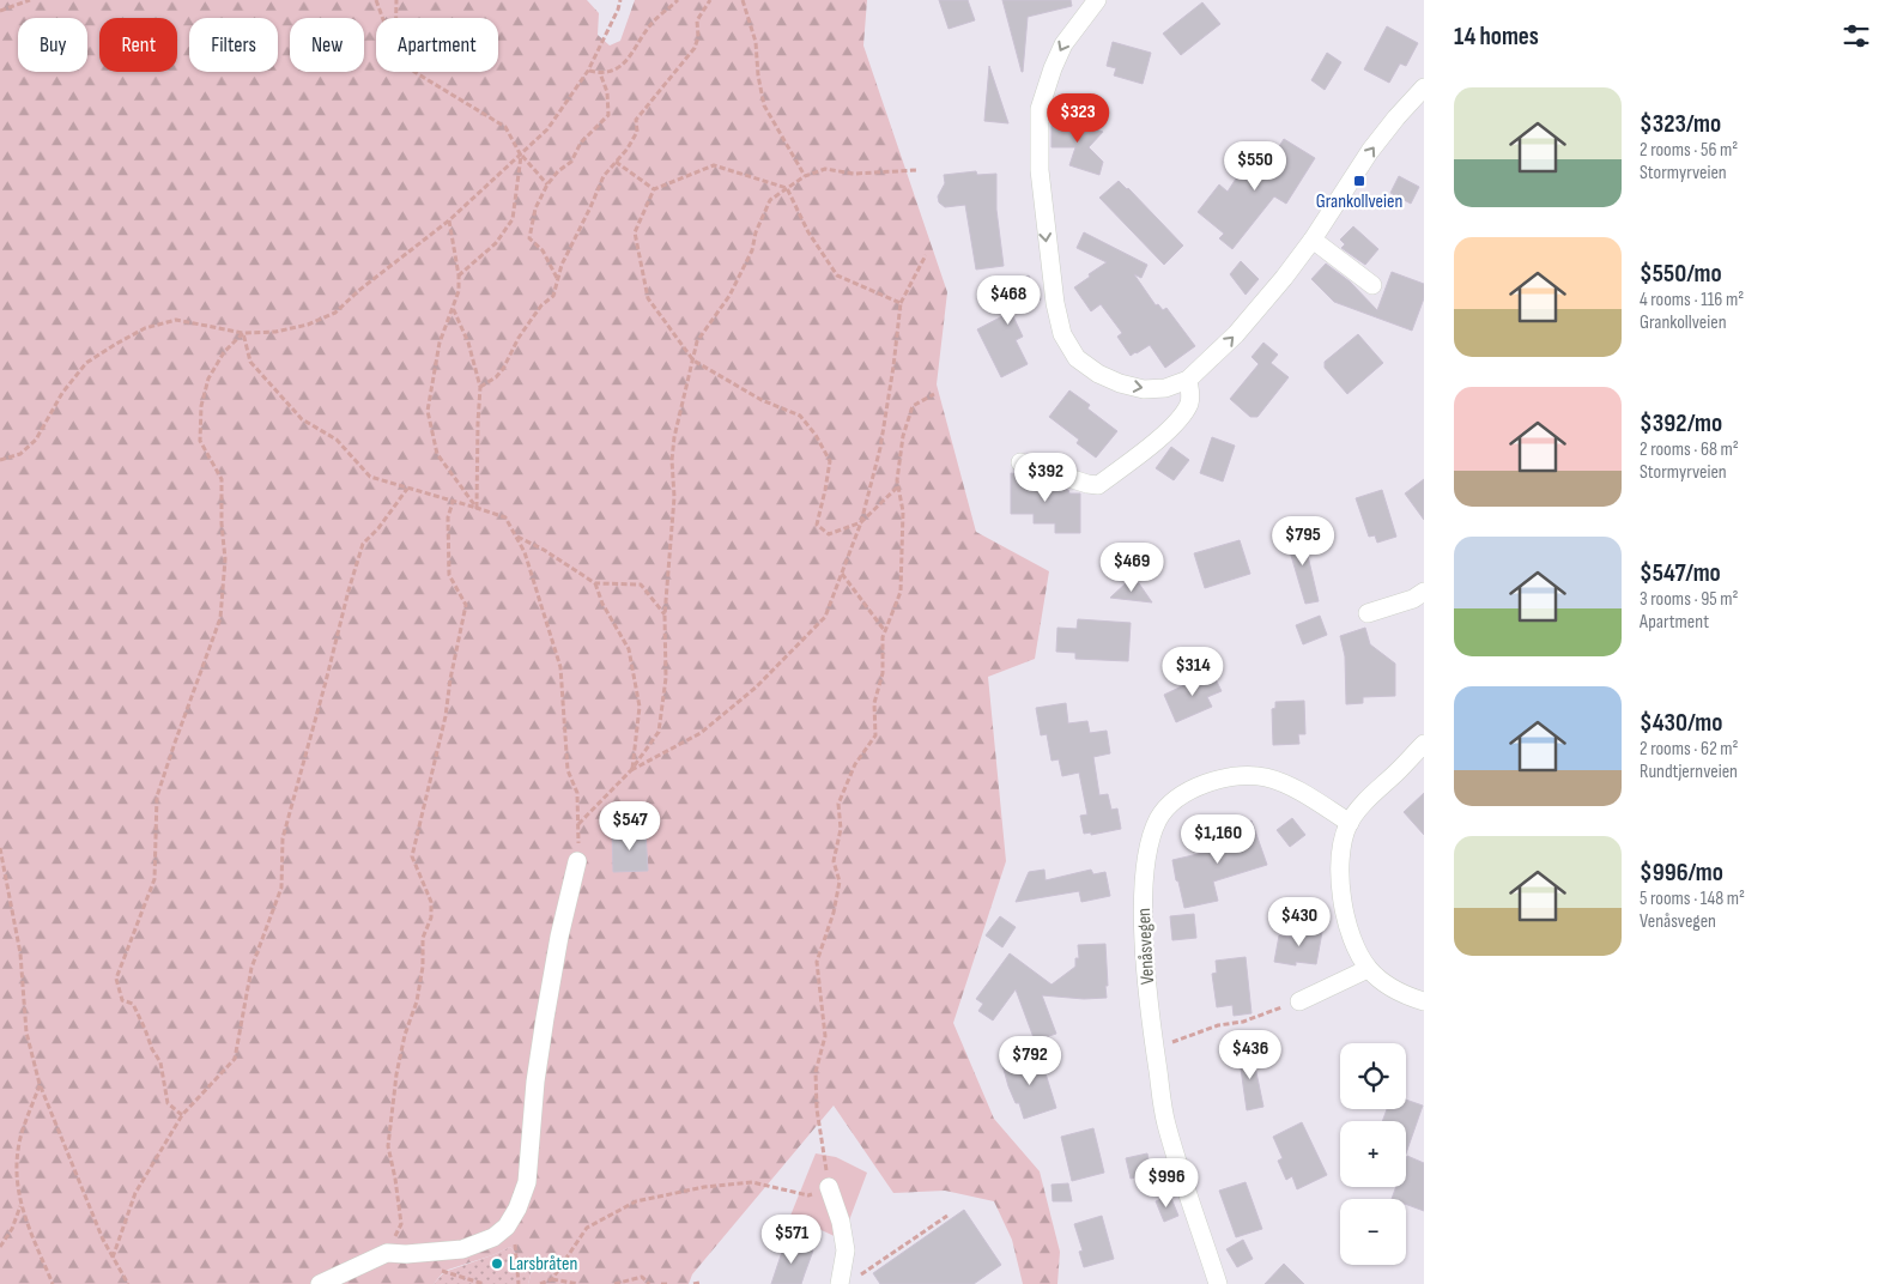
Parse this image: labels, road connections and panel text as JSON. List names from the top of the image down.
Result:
{
  "streets": {
    "street": ["Venåsvegen"]
  },
  "places": {
    "transit": ["Grankollveien"],
    "other": ["Larsbråten"]
  },
  "page": {
    "heading": "14 homes",
    "chip": [
      "Buy",
      "Rent",
      "Filters",
      "New",
      "Apartment"
    ],
    "list": [
      {
        "name": "$323/mo",
        "note": "2 rooms · 56 m² · Stormyrveien"
      },
      {
        "name": "$550/mo",
        "note": "4 rooms · 116 m² · Grankollveien"
      },
      {
        "name": "$392/mo",
        "note": "2 rooms · 68 m² · Stormyrveien"
      },
      {
        "name": "$547/mo",
        "note": "3 rooms · 95 m² · Apartment"
      },
      {
        "name": "$430/mo",
        "note": "2 rooms · 62 m² · Rundtjernveien"
      },
      {
        "name": "$996/mo",
        "note": "5 rooms · 148 m² · Venåsvegen"
      }
    ],
    "price": [
      "$323",
      "$550",
      "$468",
      "$392",
      "$795",
      "$469",
      "$314",
      "$547",
      "$1,160",
      "$430",
      "$436",
      "$792",
      "$996",
      "$571"
    ],
    "map_buttons": ["+", "−"]
  }
}
